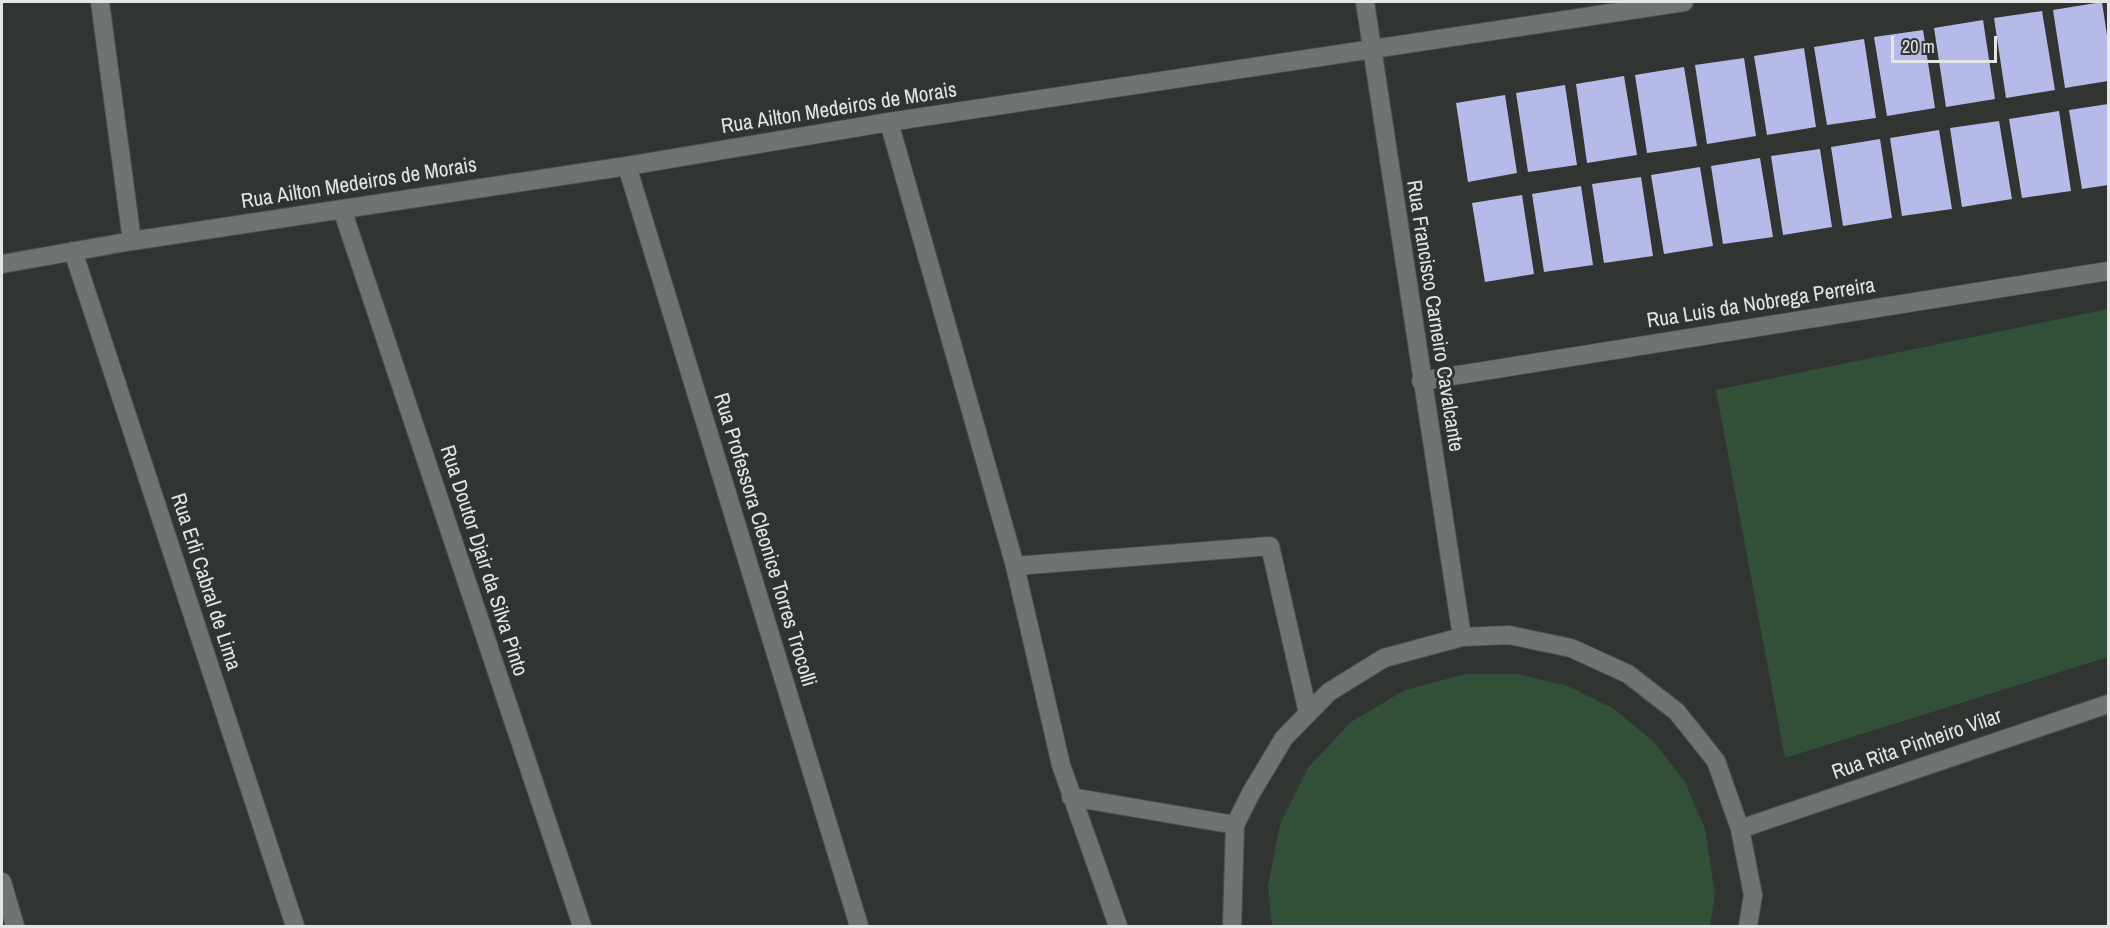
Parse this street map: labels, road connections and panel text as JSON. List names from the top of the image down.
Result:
{
  "streets": {
    "street": [
      "Rua Ailton Medeiros de Morais",
      "Rua Luis da Nobrega Perreira",
      "Rua Francisco Carneiro Cavalcante",
      "Rua Professora Cleonice Torres Trocolli",
      "Rua Doutor Djair da Silva Pinto",
      "Rua Erli Cabral de Lima",
      "Rua Rita Pinheiro Vilar"
    ]
  },
  "crossings": [
    ["Rua Ailton Medeiros de Morais", "Rua Francisco Carneiro Cavalcante"],
    ["Rua Ailton Medeiros de Morais", "Rua Professora Cleonice Torres Trocolli"],
    ["Rua Ailton Medeiros de Morais", "Rua Doutor Djair da Silva Pinto"],
    ["Rua Ailton Medeiros de Morais", "Rua Erli Cabral de Lima"],
    ["Rua Luis da Nobrega Perreira", "Rua Francisco Carneiro Cavalcante"]
  ],
  "scale_bar": "20 m"
}
